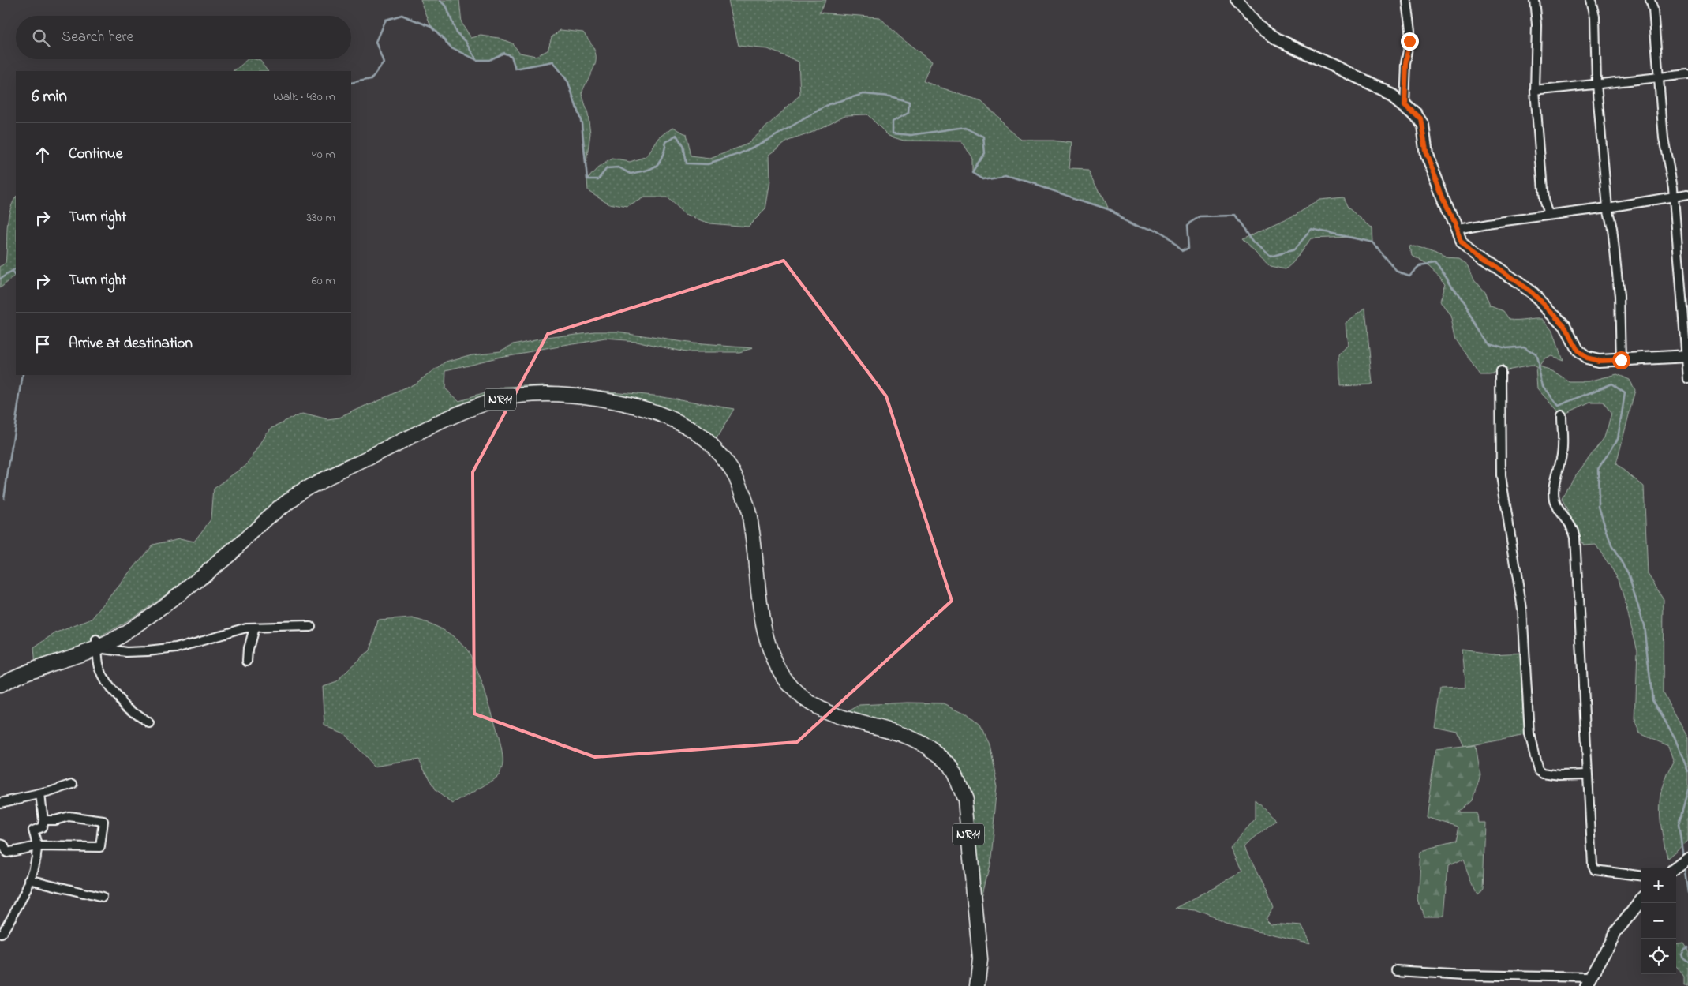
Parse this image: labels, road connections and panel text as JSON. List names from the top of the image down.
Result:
{
  "streets": {
    "highway": ["NR11"]
  },
  "page": {
    "search": "Search here",
    "heading": ["6 min", "Walk · 430 m"],
    "list": [
      ["Continue", "40 m"],
      ["Turn right", "330 m"],
      ["Turn right", "60 m"],
      "Arrive at destination"
    ],
    "map_buttons": ["+", "−"]
  }
}
